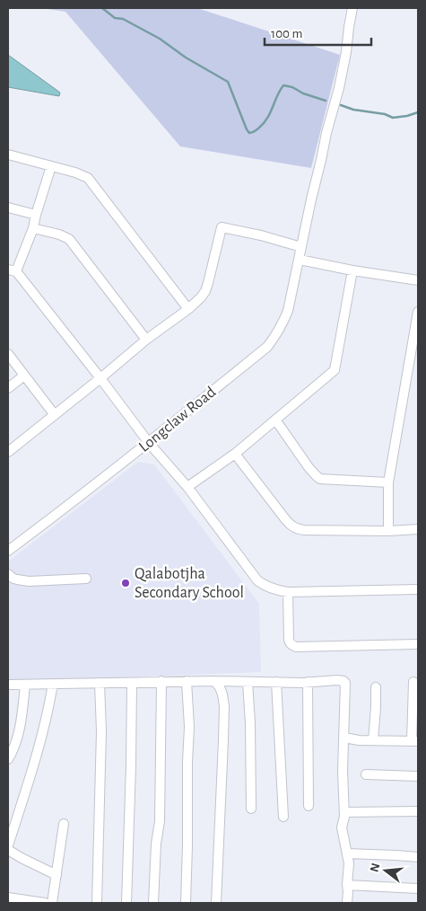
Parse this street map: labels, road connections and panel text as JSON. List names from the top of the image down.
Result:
{
  "streets": {
    "street": ["Longclaw Road"]
  },
  "places": ["Qalabotjha Secondary School"],
  "scale_bar": "100 m",
  "north": "left"
}
